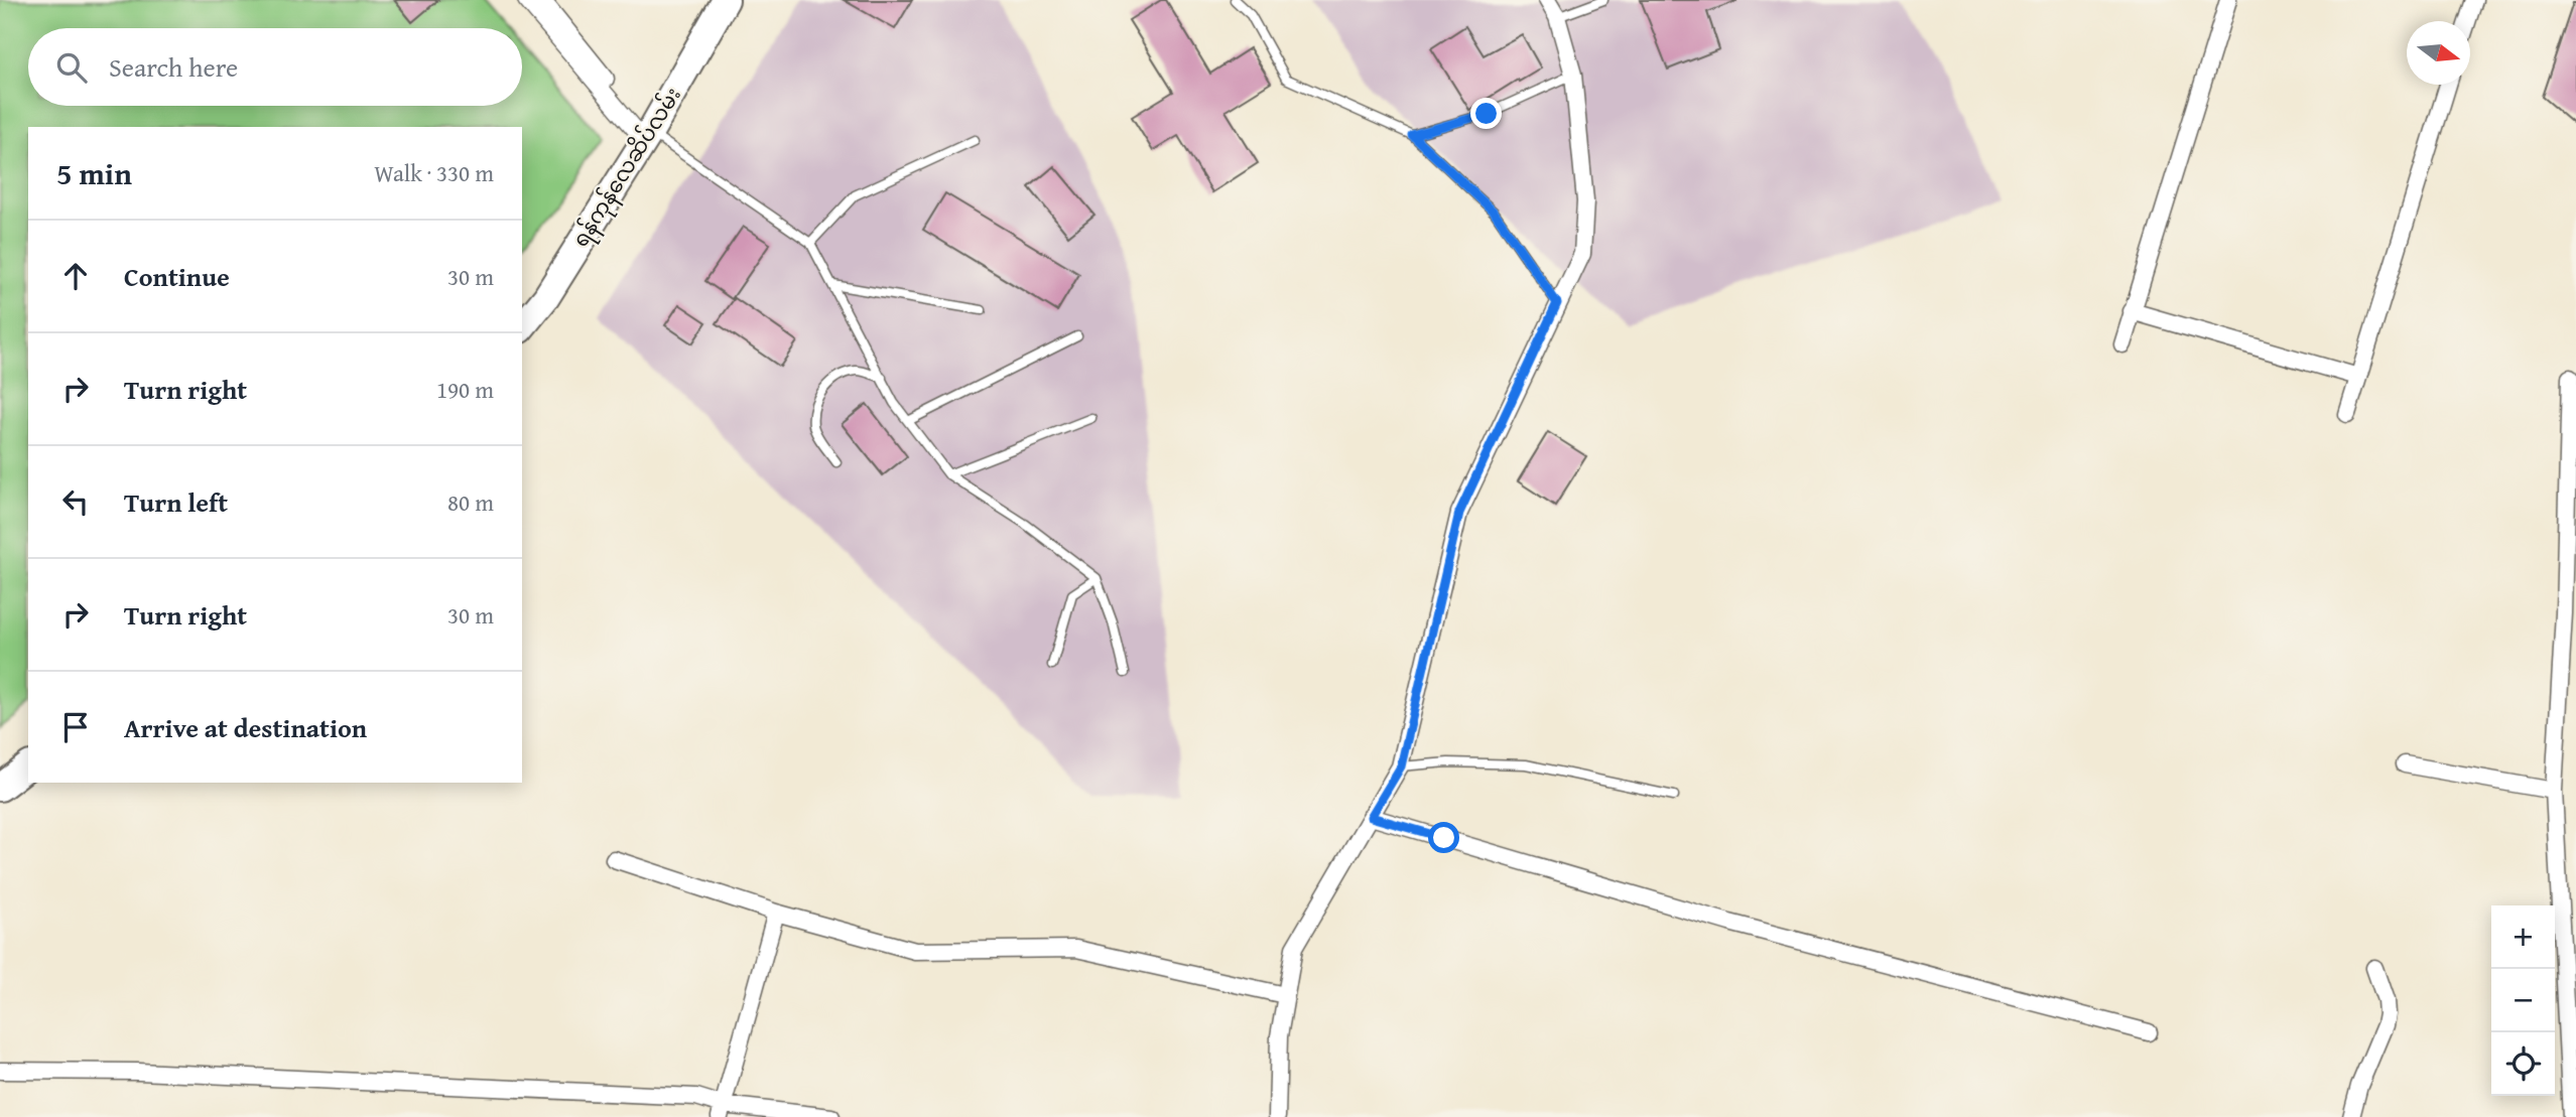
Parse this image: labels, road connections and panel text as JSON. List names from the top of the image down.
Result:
{
  "streets": {
    "main road": ["ရန်ကုန်လေဆိပ်လမ်း"]
  },
  "north": "right",
  "page": {
    "search": "Search here",
    "heading": ["5 min", "Walk · 330 m"],
    "list": [
      ["Continue", "30 m"],
      ["Turn right", "190 m"],
      ["Turn left", "80 m"],
      ["Turn right", "30 m"],
      "Arrive at destination"
    ],
    "map_buttons": ["+", "−"]
  }
}
